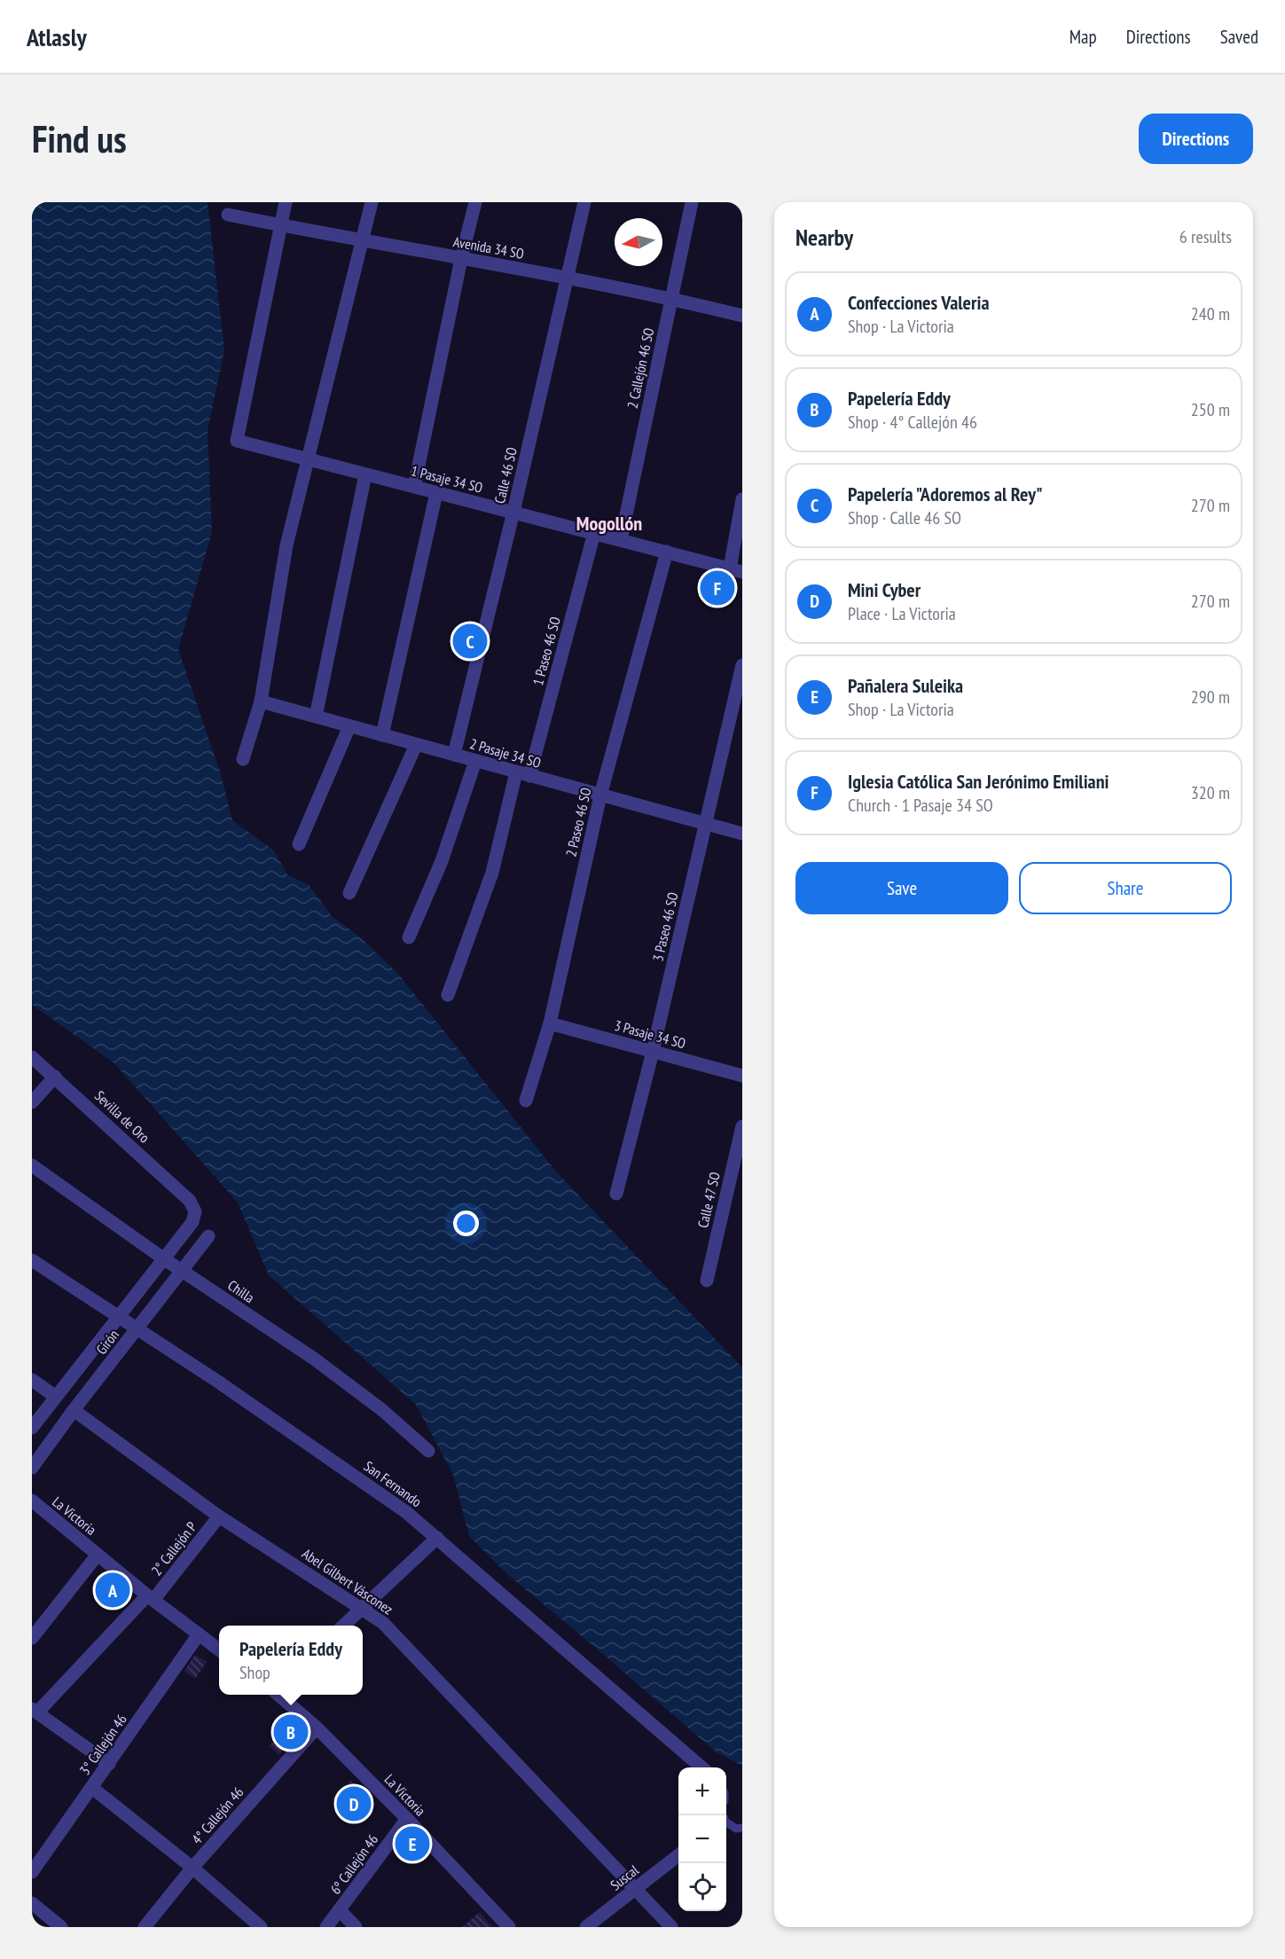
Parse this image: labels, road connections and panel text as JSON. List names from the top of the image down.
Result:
{
  "streets": {
    "street": [
      "Avenida 34 SO",
      "2 Callejón 46 SO",
      "Calle 46 SO",
      "1 Pasaje 34 SO",
      "1 Paseo 46 SO",
      "2 Pasaje 34 SO",
      "2 Paseo 46 SO",
      "3 Paseo 46 SO",
      "3 Pasaje 34 SO",
      "Sevilla de Oro",
      "Calle 47 SO",
      "Chilla",
      "Girón",
      "San Fernando",
      "La Victoria",
      "2° Callejón P",
      "Abel Gilbert Vásconez",
      "3° Callejón 46",
      "4° Callejón 46",
      "6º Callejón 46",
      "Suscal"
    ]
  },
  "crossings": [
    ["Avenida 34 SO", "2 Callejón 46 SO"],
    ["Avenida 34 SO", "Calle 46 SO"],
    ["Avenida 34 SO", "1 Pasaje 34 SO"],
    ["2 Callejón 46 SO", "1 Pasaje 34 SO"],
    ["Calle 46 SO", "1 Pasaje 34 SO"],
    ["Calle 46 SO", "2 Pasaje 34 SO"],
    ["1 Pasaje 34 SO", "1 Paseo 46 SO"],
    ["1 Pasaje 34 SO", "2 Paseo 46 SO"],
    ["1 Paseo 46 SO", "2 Pasaje 34 SO"],
    ["2 Pasaje 34 SO", "2 Paseo 46 SO"],
    ["2 Pasaje 34 SO", "3 Paseo 46 SO"],
    ["2 Paseo 46 SO", "3 Pasaje 34 SO"],
    ["3 Paseo 46 SO", "3 Pasaje 34 SO"],
    ["Sevilla de Oro", "Girón"],
    ["Chilla", "Girón"],
    ["Girón", "San Fernando"],
    ["Girón", "Abel Gilbert Vásconez"],
    ["La Victoria", "2° Callejón P"],
    ["La Victoria", "3° Callejón 46"],
    ["La Victoria", "4° Callejón 46"],
    ["La Victoria", "6º Callejón 46"],
    ["2° Callejón P", "Abel Gilbert Vásconez"],
    ["Abel Gilbert Vásconez", "Suscal"]
  ],
  "districts": ["Mogollón"],
  "north": "left",
  "page": {
    "header": "Atlasly",
    "nav": ["Map", "Directions", "Saved"],
    "buttons": [
      "Directions",
      ["Save", "Share"]
    ],
    "title": "Find us",
    "heading": ["Nearby", "6 results"],
    "list": [
      {
        "mark": "A",
        "name": "Confecciones Valeria",
        "note": "Shop · La Victoria",
        "value": "240 m"
      },
      {
        "mark": "B",
        "name": "Papelería Eddy",
        "note": "Shop · 4° Callejón 46",
        "value": "250 m"
      },
      {
        "mark": "C",
        "name": "Papelería \"Adoremos al Rey\"",
        "note": "Shop · Calle 46 SO",
        "value": "270 m"
      },
      {
        "mark": "D",
        "name": "Mini Cyber",
        "note": "Place · La Victoria",
        "value": "270 m"
      },
      {
        "mark": "E",
        "name": "Pañalera Suleika",
        "note": "Shop · La Victoria",
        "value": "290 m"
      },
      {
        "mark": "F",
        "name": "Iglesia Católica San Jerónimo Emiliani",
        "note": "Church · 1 Pasaje 34 SO",
        "value": "320 m"
      }
    ],
    "pins": [
      "F",
      "C",
      "A",
      "B",
      "D",
      "E"
    ],
    "popup": ["Papelería Eddy", "Shop"],
    "map_buttons": ["+", "−"]
  }
}
